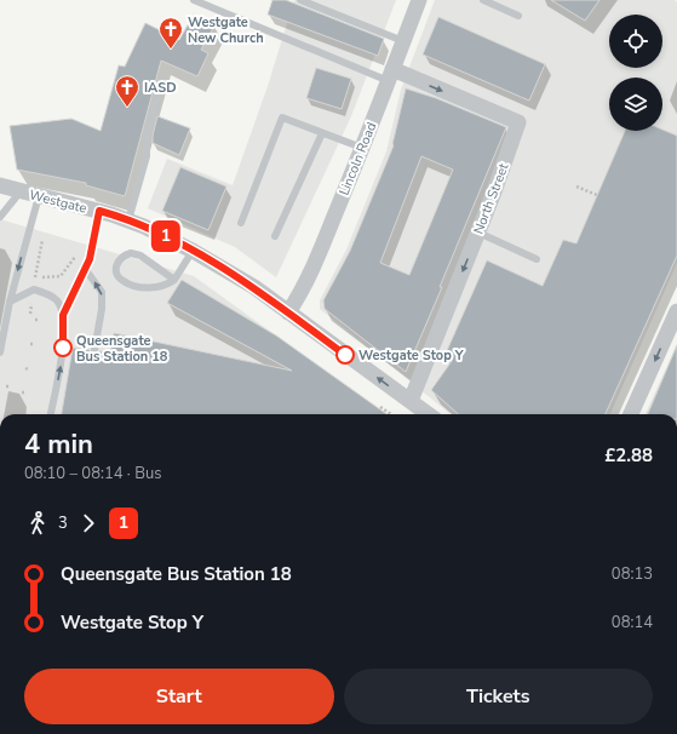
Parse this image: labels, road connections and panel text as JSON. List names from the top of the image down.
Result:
{
  "streets": {
    "street": ["Lincoln Road", "North Street", "Westgate"]
  },
  "crossings": [
    ["Lincoln Road", "North Street"],
    ["Lincoln Road", "Westgate"],
    ["North Street", "Westgate"]
  ],
  "places": {
    "church": ["Westgate New Church", "IASD"],
    "other": ["Queensgate Bus Station 18", "Westgate Stop Y"]
  },
  "lines": ["bus line 1"],
  "page": {
    "on_map": "1",
    "heading": ["4 min", "08:10 – 08:14 · Bus", "£2.88"],
    "legs": ["3", "1"],
    "list": [
      {
        "name": "Queensgate Bus Station 18",
        "value": "08:13"
      },
      {
        "name": "Westgate Stop Y",
        "value": "08:14"
      }
    ],
    "buttons": ["Start", "Tickets"]
  }
}
